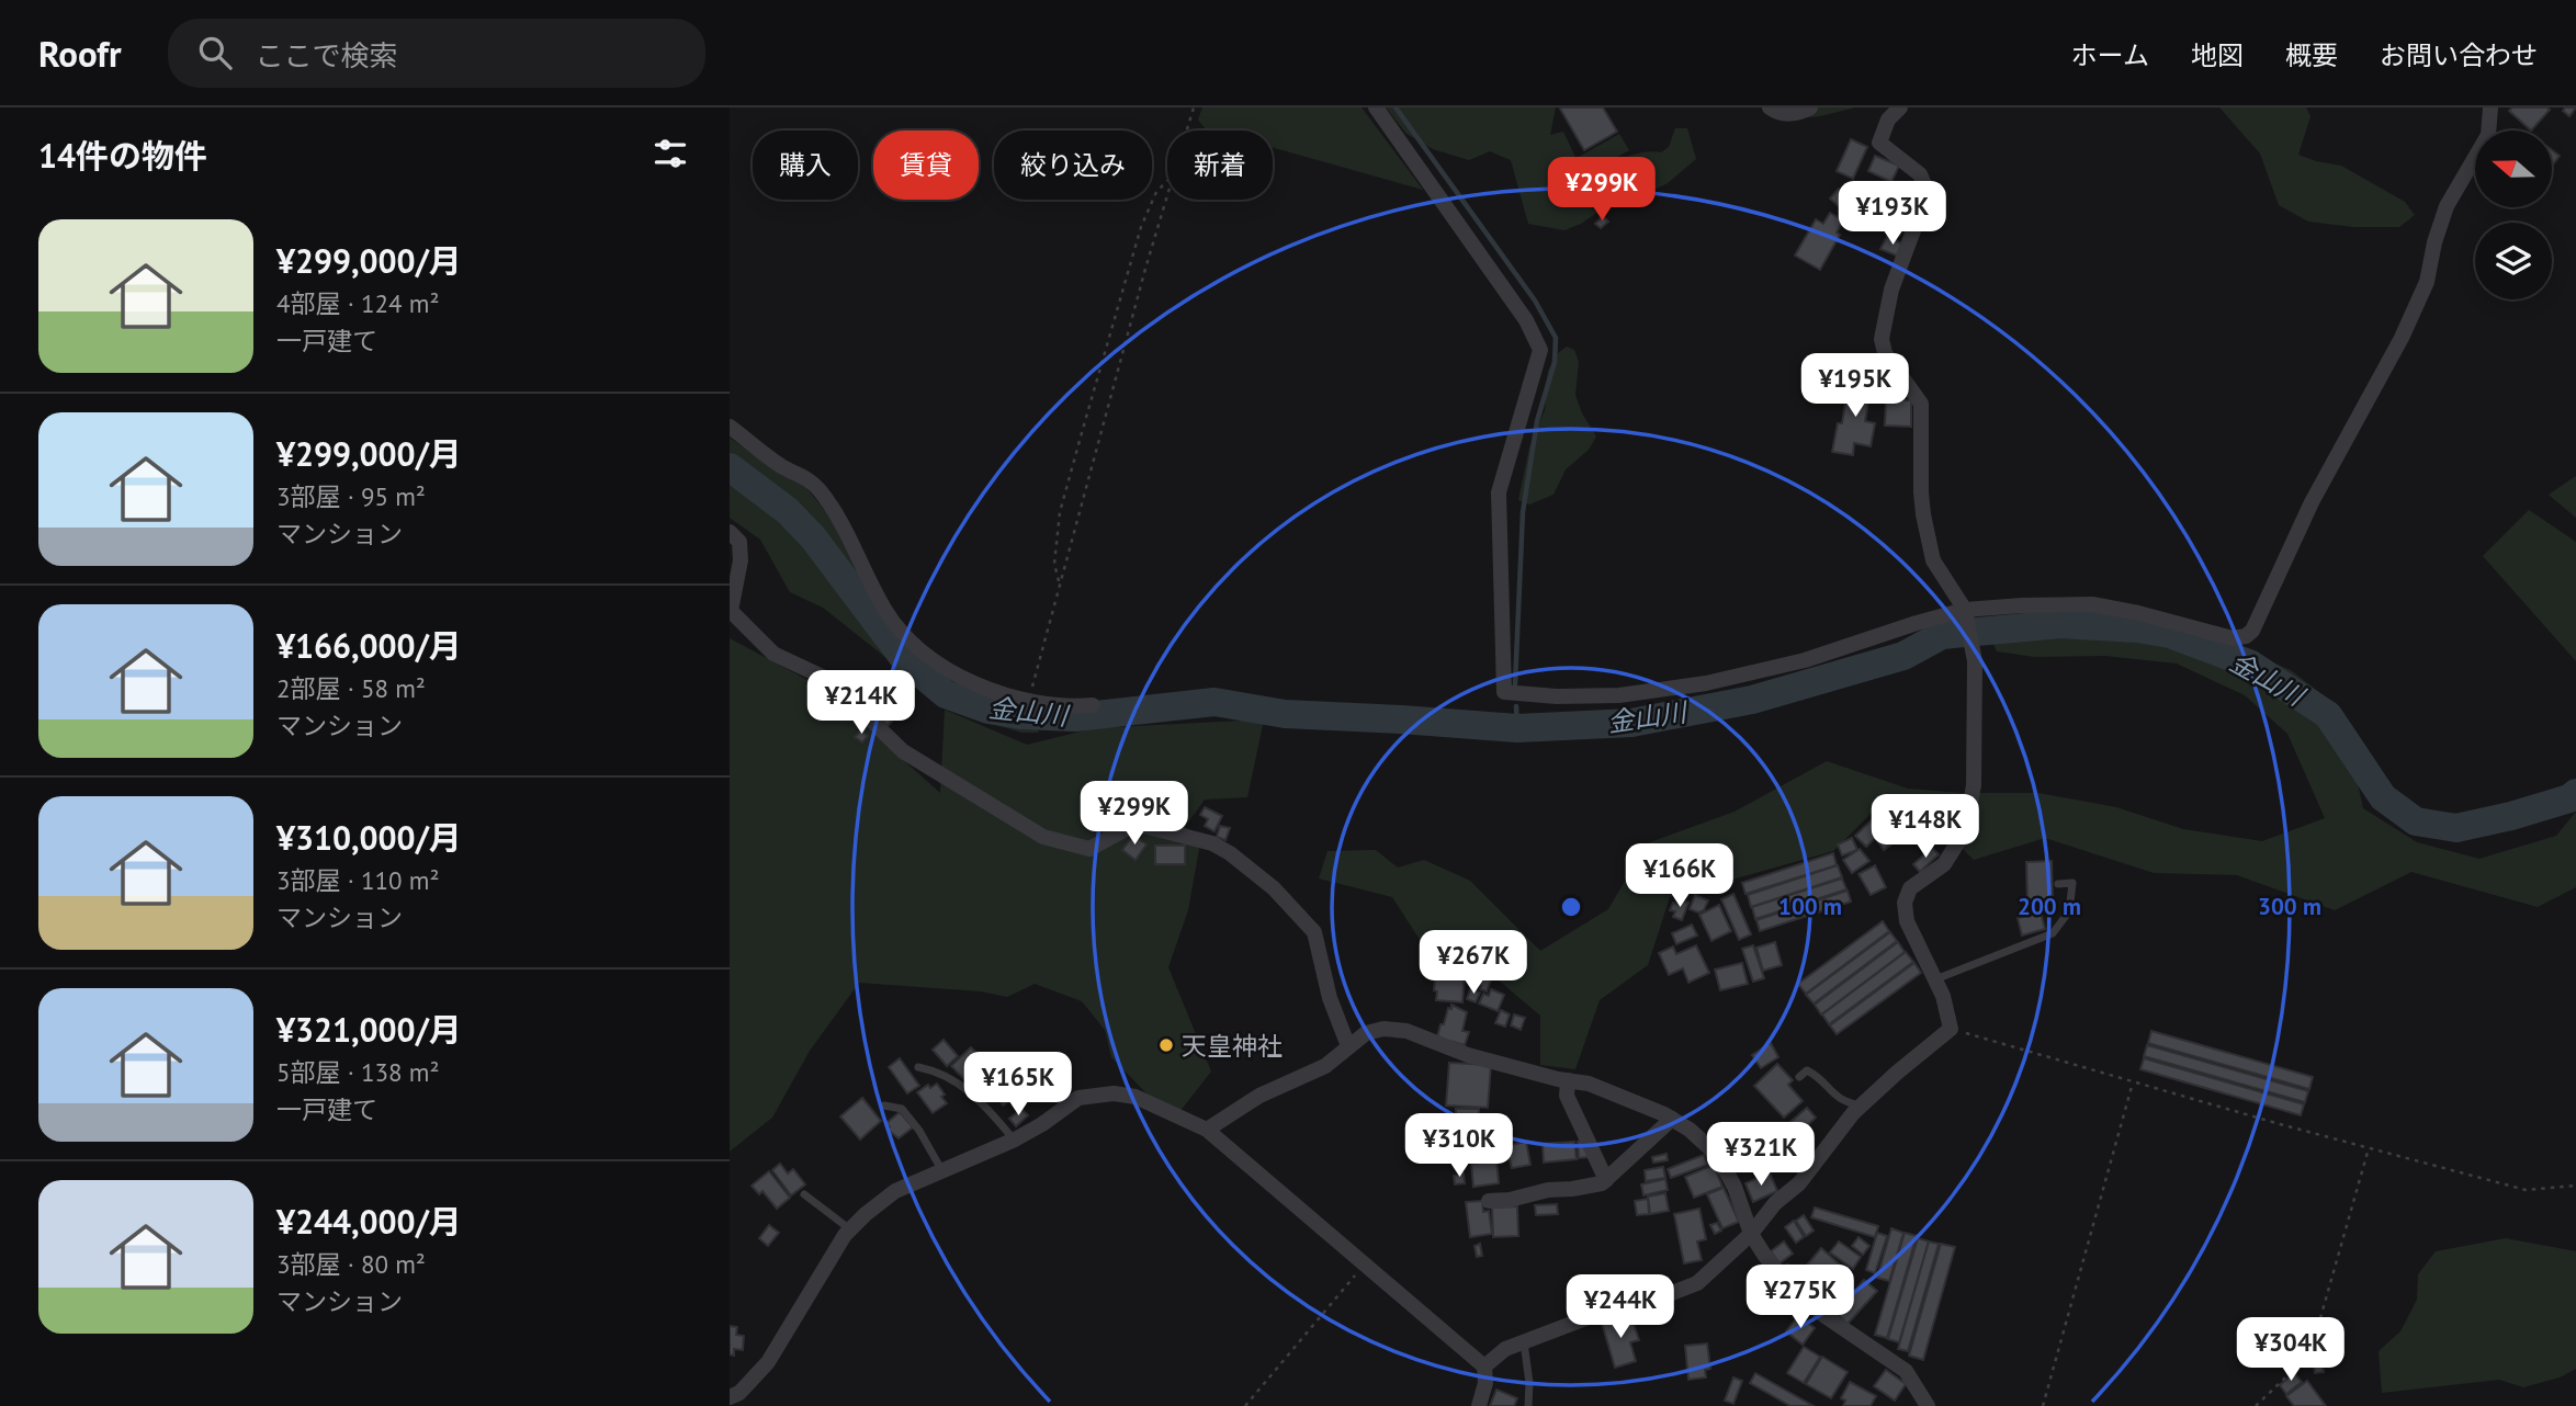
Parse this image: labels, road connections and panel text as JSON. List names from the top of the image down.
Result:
{
  "water": ["金山川"],
  "places": ["天皇神社"],
  "north": "left",
  "page": {
    "header": "Roofr",
    "search": "ここで検索",
    "nav": [
      "ホーム",
      "地図",
      "概要",
      "お問い合わせ"
    ],
    "heading": "14件の物件",
    "chip": [
      "購入",
      "賃貸",
      "絞り込み",
      "新着"
    ],
    "price": [
      "¥299K",
      "¥193K",
      "¥195K",
      "¥214K",
      "¥299K",
      "¥148K",
      "¥166K",
      "¥267K",
      "¥165K",
      "¥310K",
      "¥321K",
      "¥275K",
      "¥244K",
      "¥304K"
    ],
    "list": [
      {
        "name": "¥299,000/月",
        "note": "4部屋 · 124 m² · 一戸建て"
      },
      {
        "name": "¥299,000/月",
        "note": "3部屋 · 95 m² · マンション"
      },
      {
        "name": "¥166,000/月",
        "note": "2部屋 · 58 m² · マンション"
      },
      {
        "name": "¥310,000/月",
        "note": "3部屋 · 110 m² · マンション"
      },
      {
        "name": "¥321,000/月",
        "note": "5部屋 · 138 m² · 一戸建て"
      },
      {
        "name": "¥244,000/月",
        "note": "3部屋 · 80 m² · マンション"
      }
    ]
  },
  "rings": ["100 m", "200 m", "300 m"]
}
